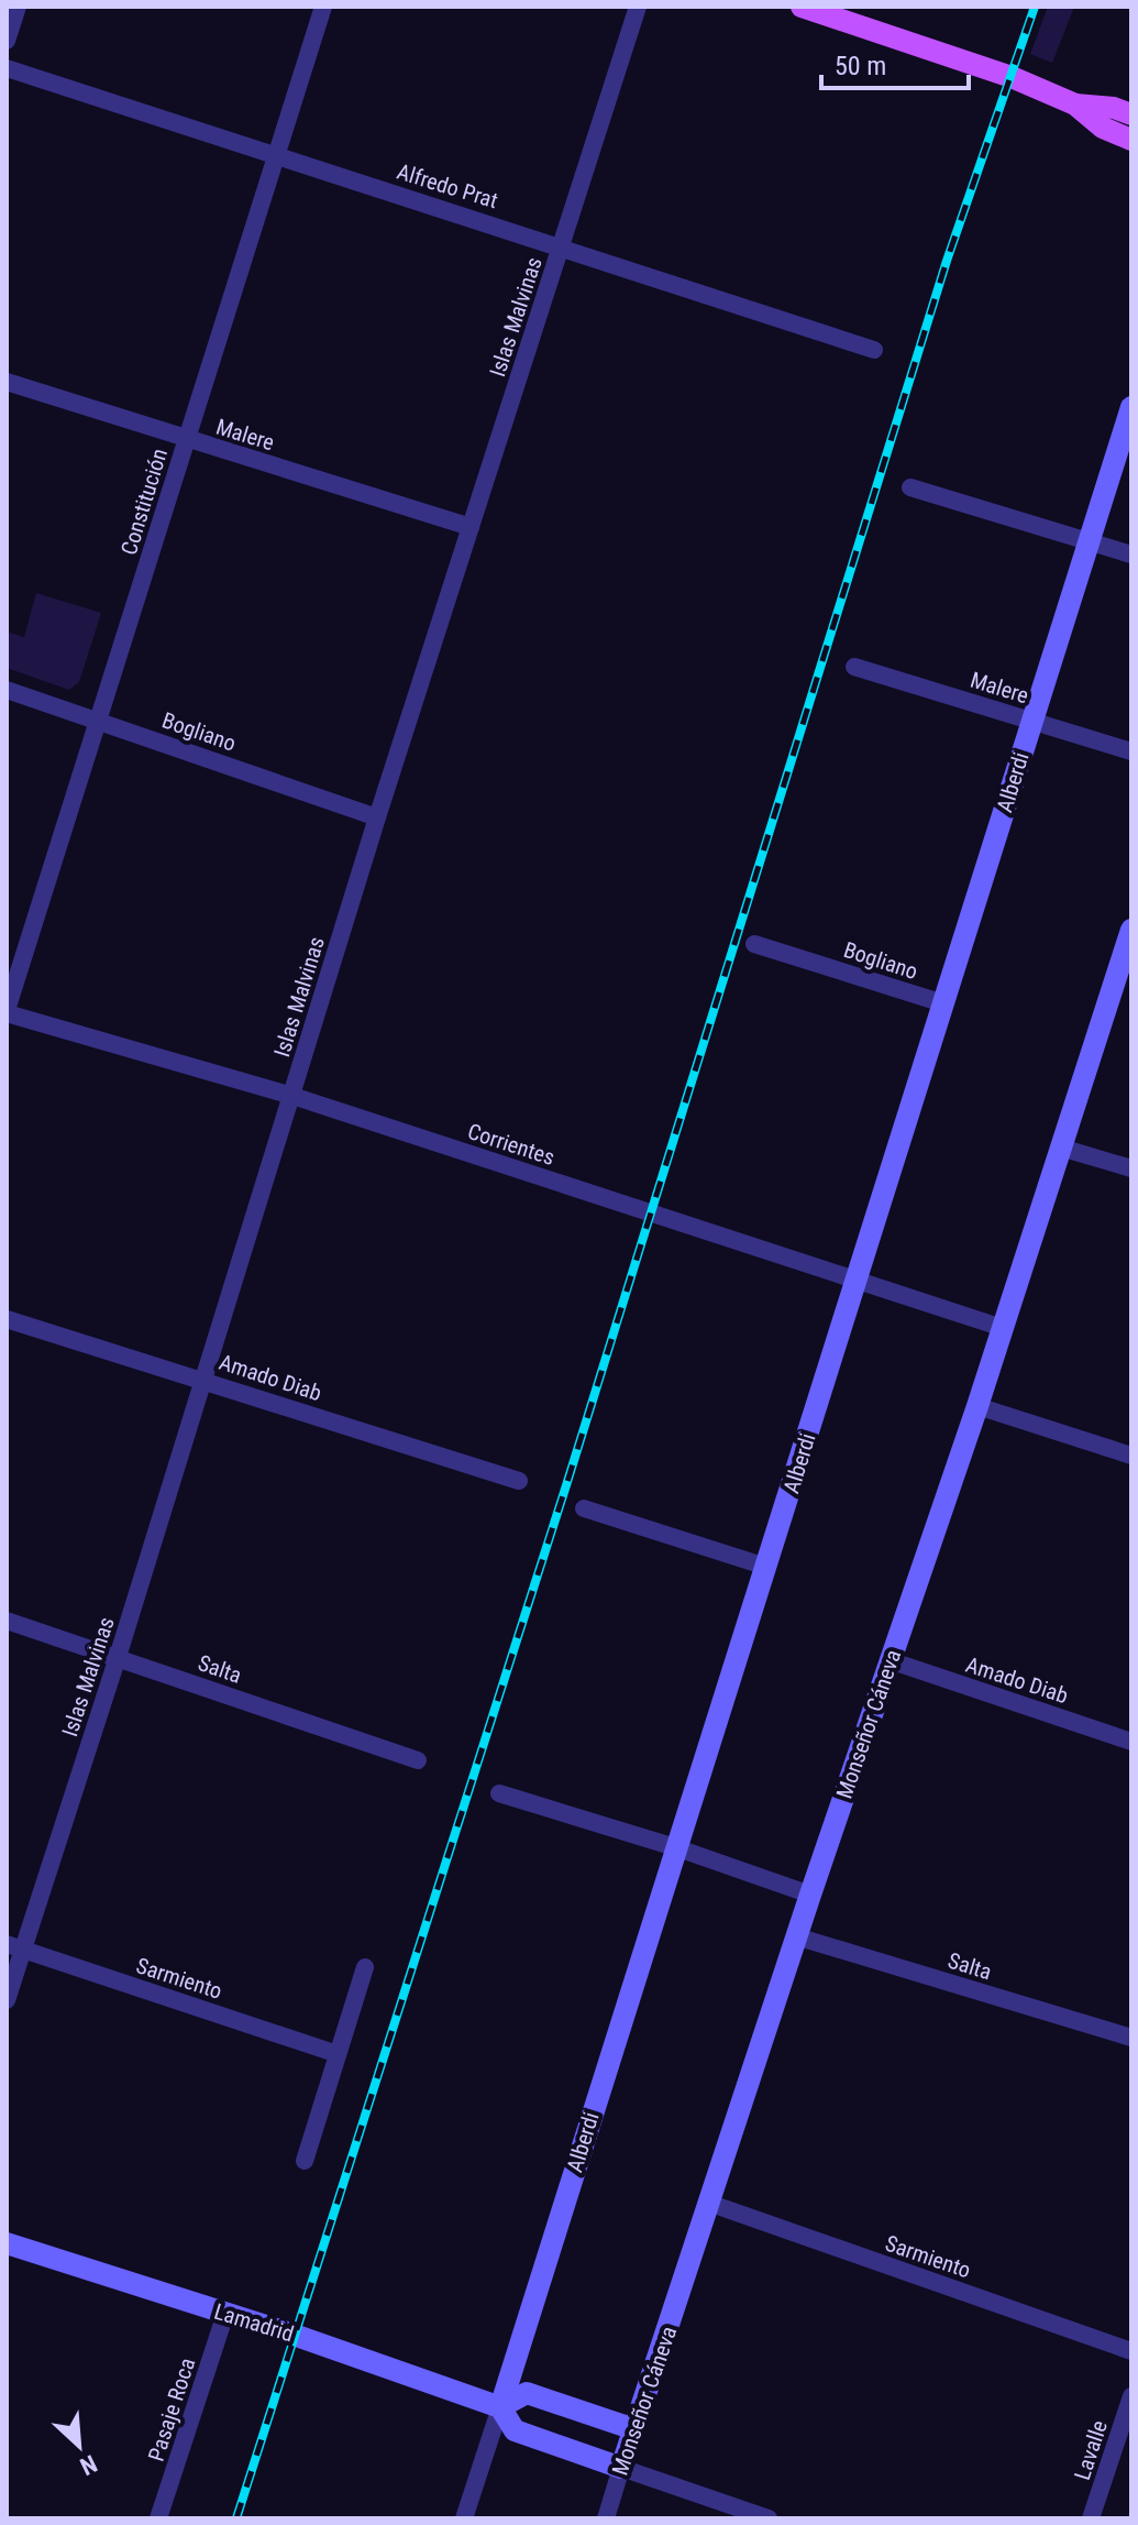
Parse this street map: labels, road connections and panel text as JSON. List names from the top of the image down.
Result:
{
  "streets": {
    "street": [
      "Alfredo Prat",
      "Islas Malvinas",
      "Malere",
      "Constitución",
      "Bogliano",
      "Alberdi",
      "Corrientes",
      "Amado Diab",
      "Salta",
      "Monseñor Cáneva",
      "Sarmiento",
      "Lamadrid",
      "Pasaje Roca",
      "Lavalle"
    ]
  },
  "crossings": [
    ["Alfredo Prat", "Islas Malvinas"],
    ["Alfredo Prat", "Constitución"],
    ["Islas Malvinas", "Malere"],
    ["Islas Malvinas", "Bogliano"],
    ["Islas Malvinas", "Corrientes"],
    ["Islas Malvinas", "Amado Diab"],
    ["Islas Malvinas", "Salta"],
    ["Islas Malvinas", "Sarmiento"],
    ["Malere", "Constitución"],
    ["Malere", "Alberdi"],
    ["Constitución", "Bogliano"],
    ["Constitución", "Corrientes"],
    ["Bogliano", "Alberdi"],
    ["Alberdi", "Corrientes"],
    ["Alberdi", "Lamadrid"],
    ["Corrientes", "Monseñor Cáneva"],
    ["Amado Diab", "Monseñor Cáneva"],
    ["Salta", "Monseñor Cáneva"],
    ["Monseñor Cáneva", "Sarmiento"],
    ["Monseñor Cáneva", "Lamadrid"],
    ["Lamadrid", "Pasaje Roca"]
  ],
  "scale_bar": "50 m",
  "north": "bottom right"
}
